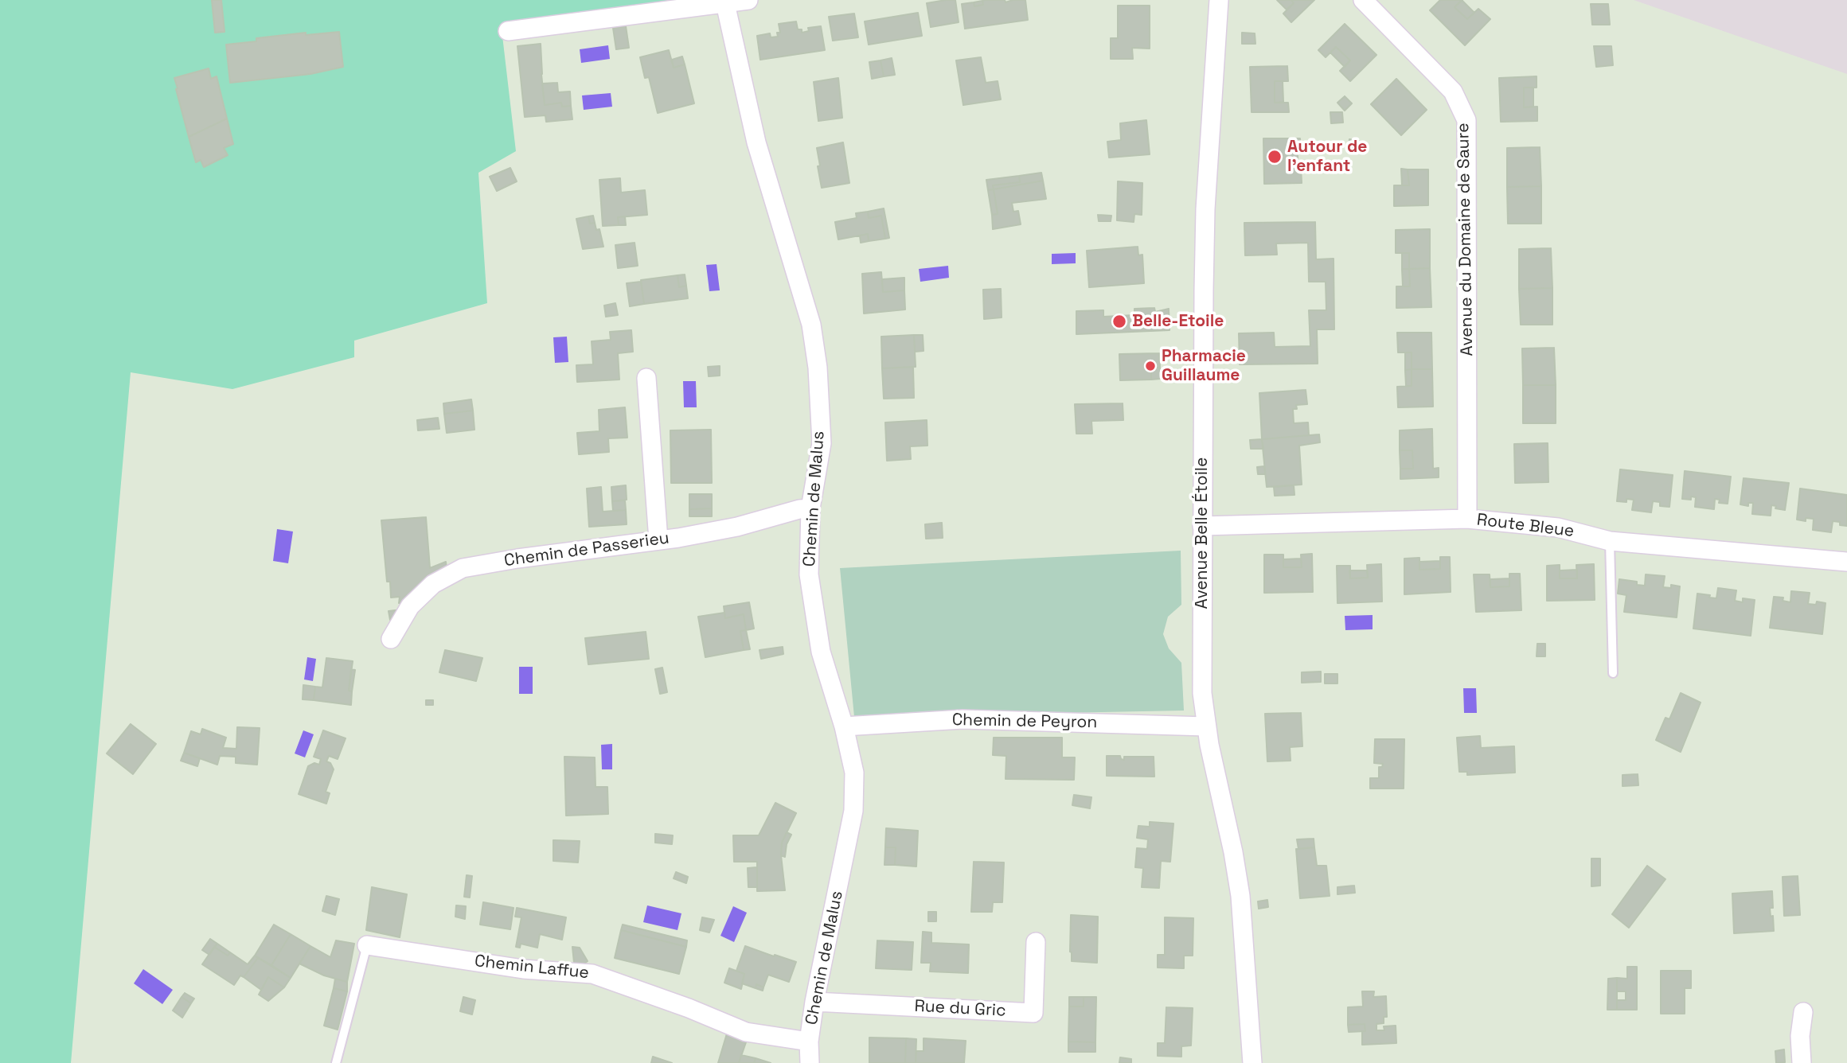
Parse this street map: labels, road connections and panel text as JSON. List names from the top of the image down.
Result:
{
  "streets": {
    "street": [
      "Avenue du Domaine de Saure",
      "Chemin de Malus",
      "Route Bleue",
      "Avenue Belle Étoile",
      "Chemin de Passerieu",
      "Chemin de Peyron",
      "Chemin Laffue",
      "Rue du Gric"
    ]
  },
  "crossings": [
    ["Avenue du Domaine de Saure", "Route Bleue"],
    ["Chemin de Malus", "Chemin de Passerieu"],
    ["Chemin de Malus", "Chemin de Peyron"],
    ["Chemin de Malus", "Chemin Laffue"],
    ["Chemin de Malus", "Rue du Gric"],
    ["Route Bleue", "Avenue Belle Étoile"],
    ["Avenue Belle Étoile", "Chemin de Peyron"]
  ],
  "places": ["Autour de l'enfant", "Belle-Etoile", "Pharmacie Guillaume"]
}
